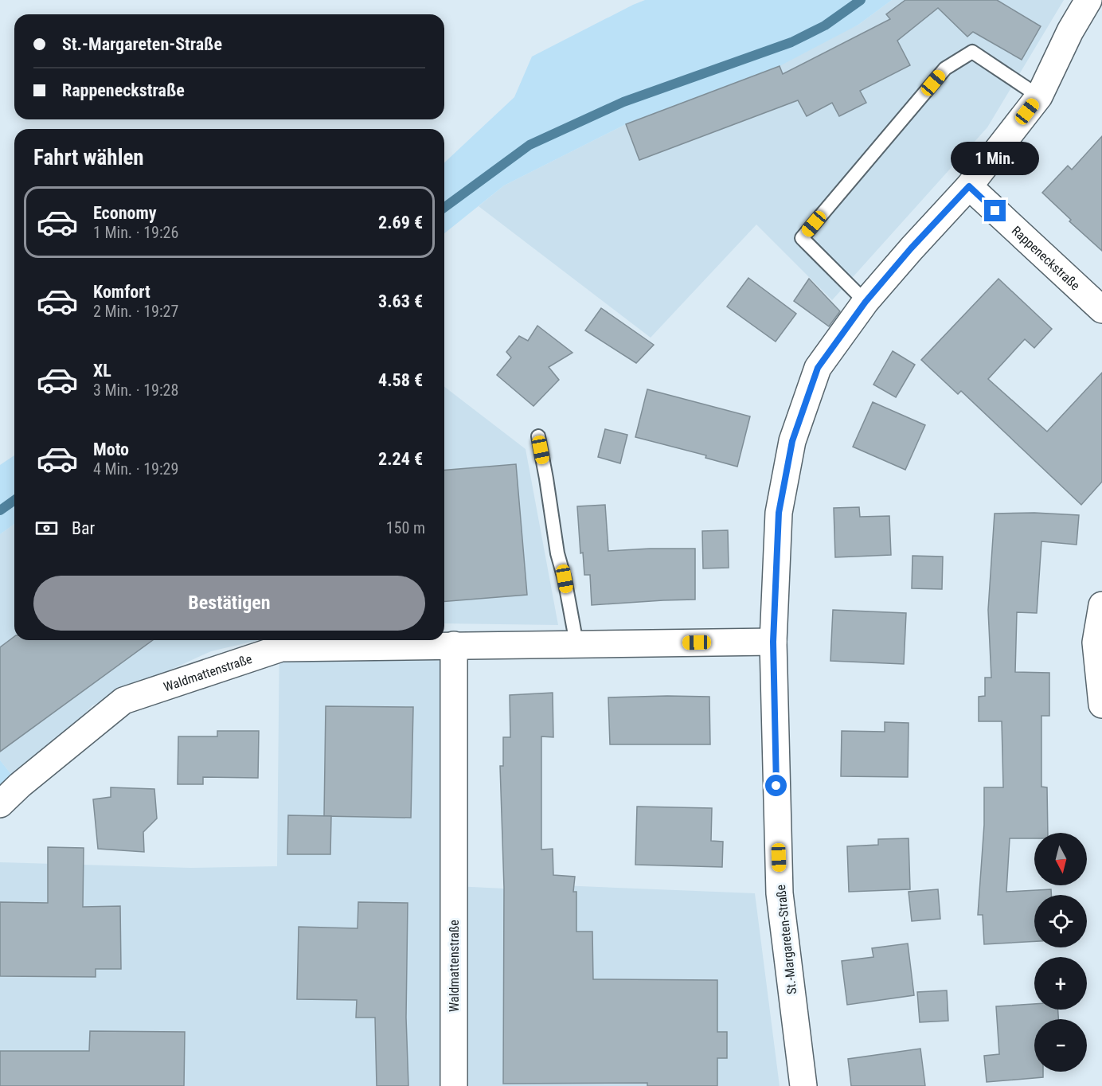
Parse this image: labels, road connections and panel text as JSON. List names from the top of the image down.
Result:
{
  "streets": {
    "street": ["Rappeneckstraße", "Waldmattenstraße", "St.-Margareten-Straße"]
  },
  "crossings": [
    ["Rappeneckstraße", "St.-Margareten-Straße"],
    ["Waldmattenstraße", "St.-Margareten-Straße"]
  ],
  "north": "bottom",
  "page": {
    "banner": ["St.-Margareten-Straße", "Rappeneckstraße"],
    "heading": "Fahrt wählen",
    "bubble": "1 Min.",
    "list": [
      {
        "name": "Economy",
        "note": "1 Min. · 19:26",
        "value": "2.69 €"
      },
      {
        "name": "Komfort",
        "note": "2 Min. · 19:27",
        "value": "3.63 €"
      },
      {
        "name": "XL",
        "note": "3 Min. · 19:28",
        "value": "4.58 €"
      },
      {
        "name": "Moto",
        "note": "4 Min. · 19:29",
        "value": "2.24 €"
      }
    ],
    "pay": ["Bar", "150 m"],
    "buttons": "Bestätigen",
    "map_buttons": ["+", "−"]
  }
}
